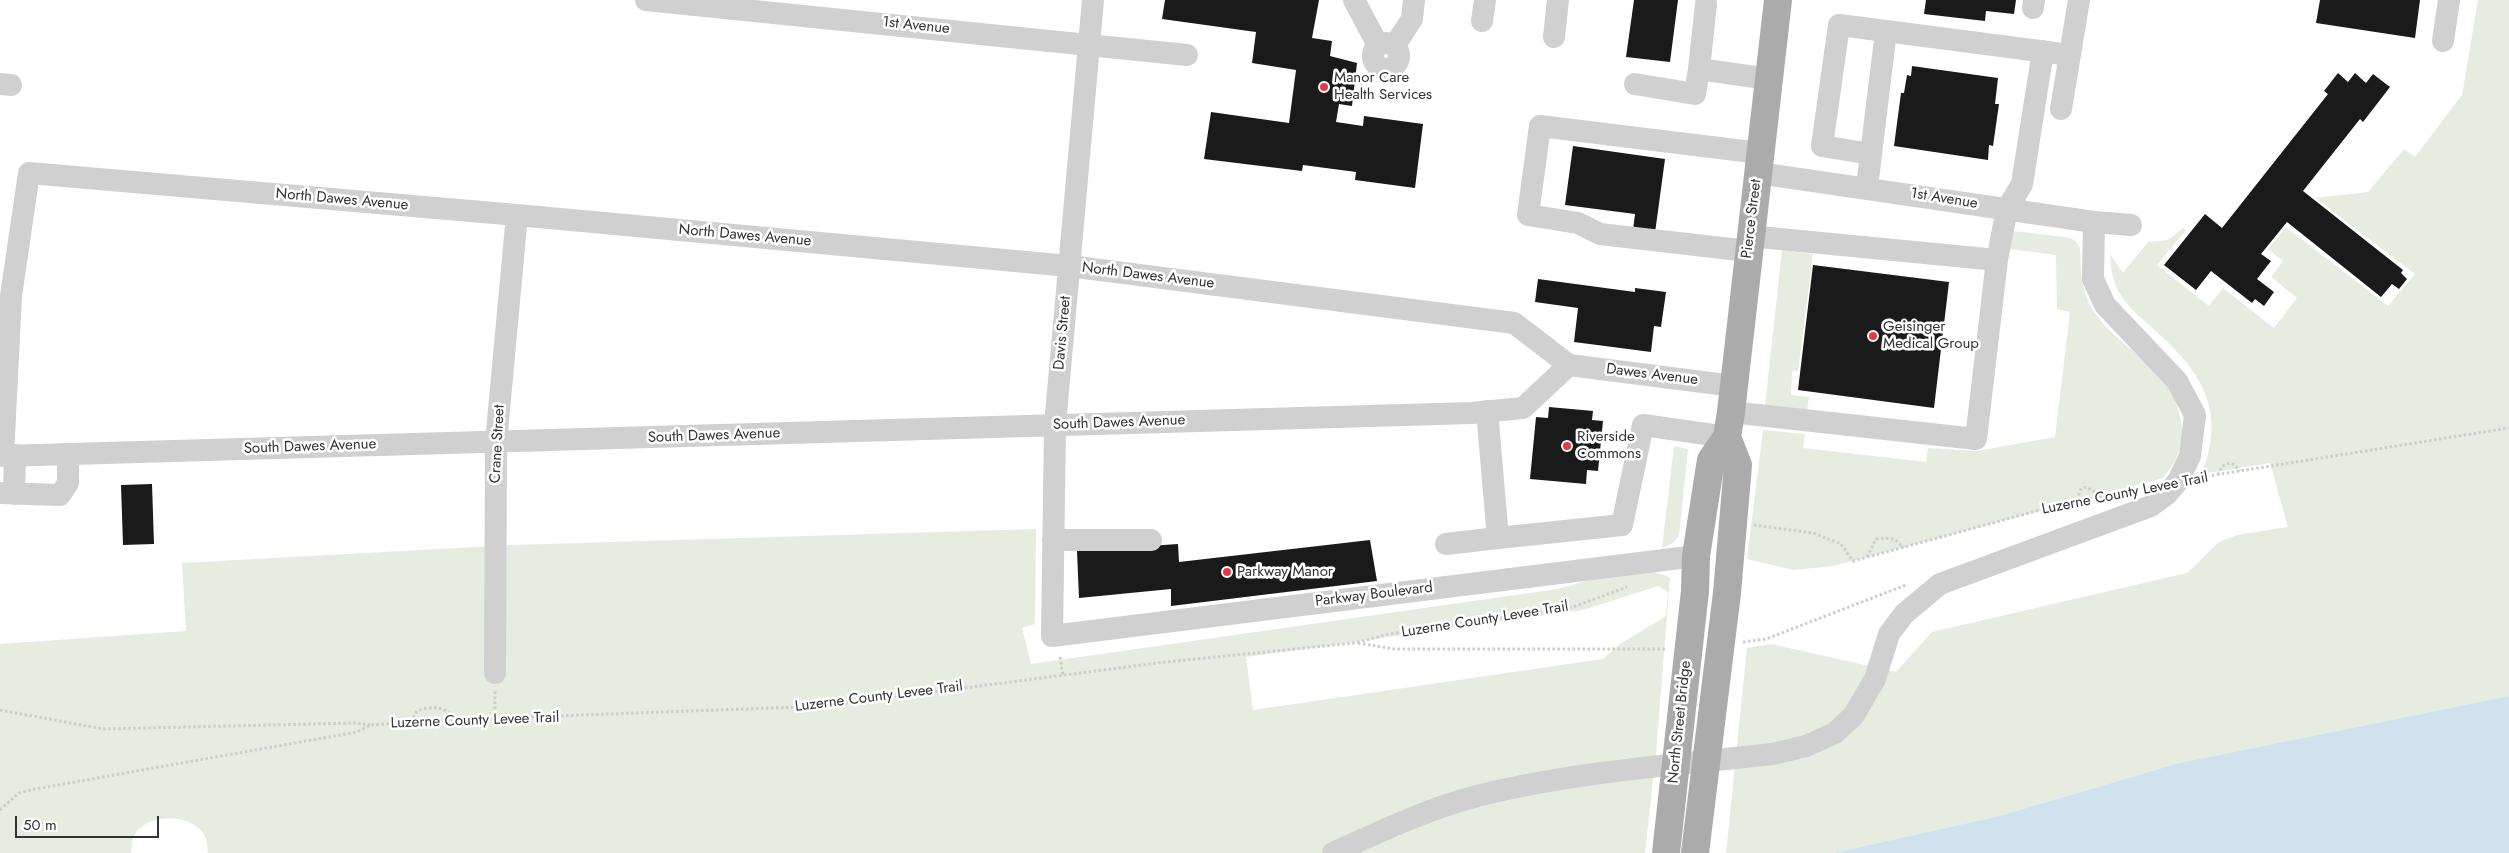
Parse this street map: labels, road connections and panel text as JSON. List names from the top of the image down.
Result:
{
  "streets": {
    "main road": ["Pierce Street", "North Street Bridge"],
    "street": [
      "1st Avenue",
      "North Dawes Avenue",
      "Davis Street",
      "Dawes Avenue",
      "South Dawes Avenue",
      "Crane Street",
      "Parkway Boulevard"
    ],
    "path": ["Luzerne County Levee Trail"]
  },
  "crossings": [
    ["1st Avenue", "Pierce Street"],
    ["1st Avenue", "Davis Street"],
    ["North Dawes Avenue", "Davis Street"],
    ["North Dawes Avenue", "Dawes Avenue"],
    ["North Dawes Avenue", "South Dawes Avenue"],
    ["North Dawes Avenue", "Crane Street"],
    ["Pierce Street", "Dawes Avenue"],
    ["Pierce Street", "Parkway Boulevard"],
    ["Pierce Street", "North Street Bridge"],
    ["Davis Street", "South Dawes Avenue"],
    ["Davis Street", "Parkway Boulevard"],
    ["Dawes Avenue", "South Dawes Avenue"],
    ["South Dawes Avenue", "Crane Street"]
  ],
  "places": [
    "Manor Care Health Services",
    "Geisinger Medical Group",
    "Riverside Commons",
    "Parkway Manor"
  ],
  "scale_bar": "50 m"
}
